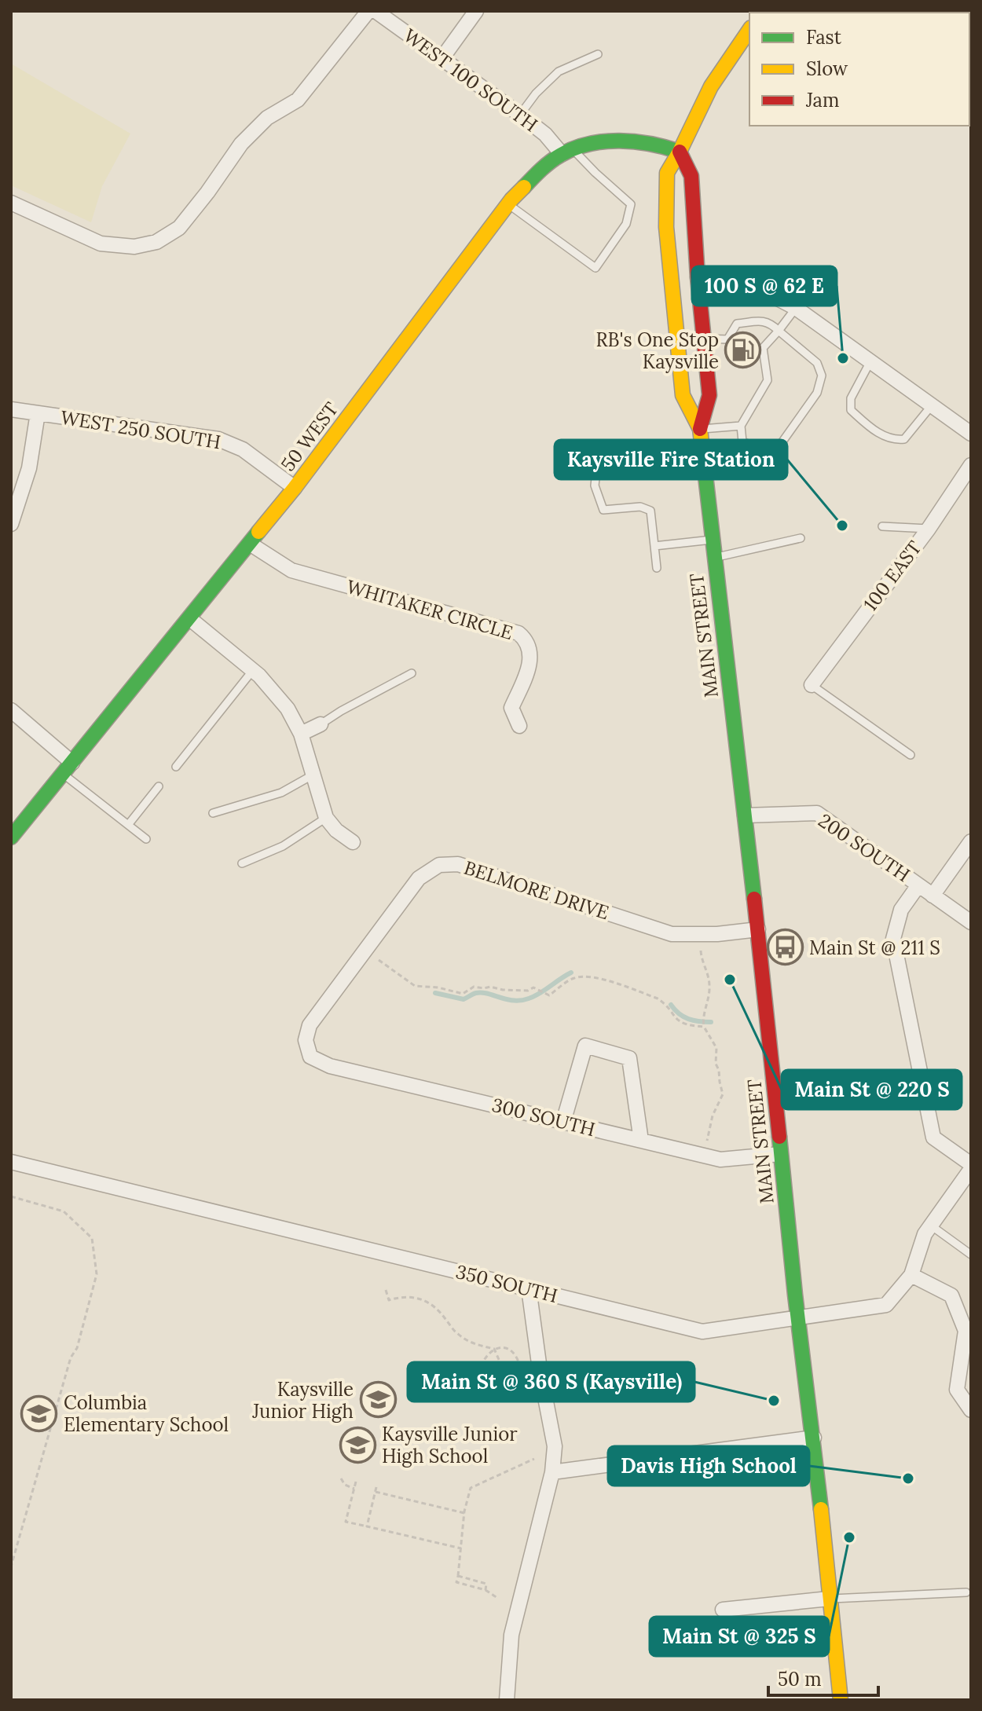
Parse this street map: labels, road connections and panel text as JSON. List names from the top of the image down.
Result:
{
  "streets": {
    "main road": ["50 WEST", "MAIN STREET"],
    "street": [
      "WEST 100 SOUTH",
      "WEST 250 SOUTH",
      "100 EAST",
      "WHITAKER CIRCLE",
      "200 SOUTH",
      "BELMORE DRIVE",
      "300 SOUTH",
      "350 SOUTH"
    ]
  },
  "crossings": [
    ["WEST 100 SOUTH", "50 WEST"],
    ["WEST 250 SOUTH", "50 WEST"],
    ["50 WEST", "WHITAKER CIRCLE"],
    ["50 WEST", "MAIN STREET"],
    ["MAIN STREET", "200 SOUTH"],
    ["MAIN STREET", "BELMORE DRIVE"],
    ["MAIN STREET", "300 SOUTH"],
    ["MAIN STREET", "350 SOUTH"],
    ["BELMORE DRIVE", "300 SOUTH"]
  ],
  "places": {
    "fuel station": ["RB's One Stop Kaysville"],
    "other": [
      "100 S @ 62 E",
      "Kaysville Fire Station",
      "Main St @ 220 S",
      "Main St @ 360 S (Kaysville)",
      "Davis High School",
      "Main St @ 325 S"
    ],
    "bus stop": ["Main St @ 211 S"],
    "school or university": ["Kaysville Junior High", "Columbia Elementary School", "Kaysville Junior High School"]
  },
  "legend": ["Fast", "Slow", "Jam"],
  "scale_bar": "50 m"
}
